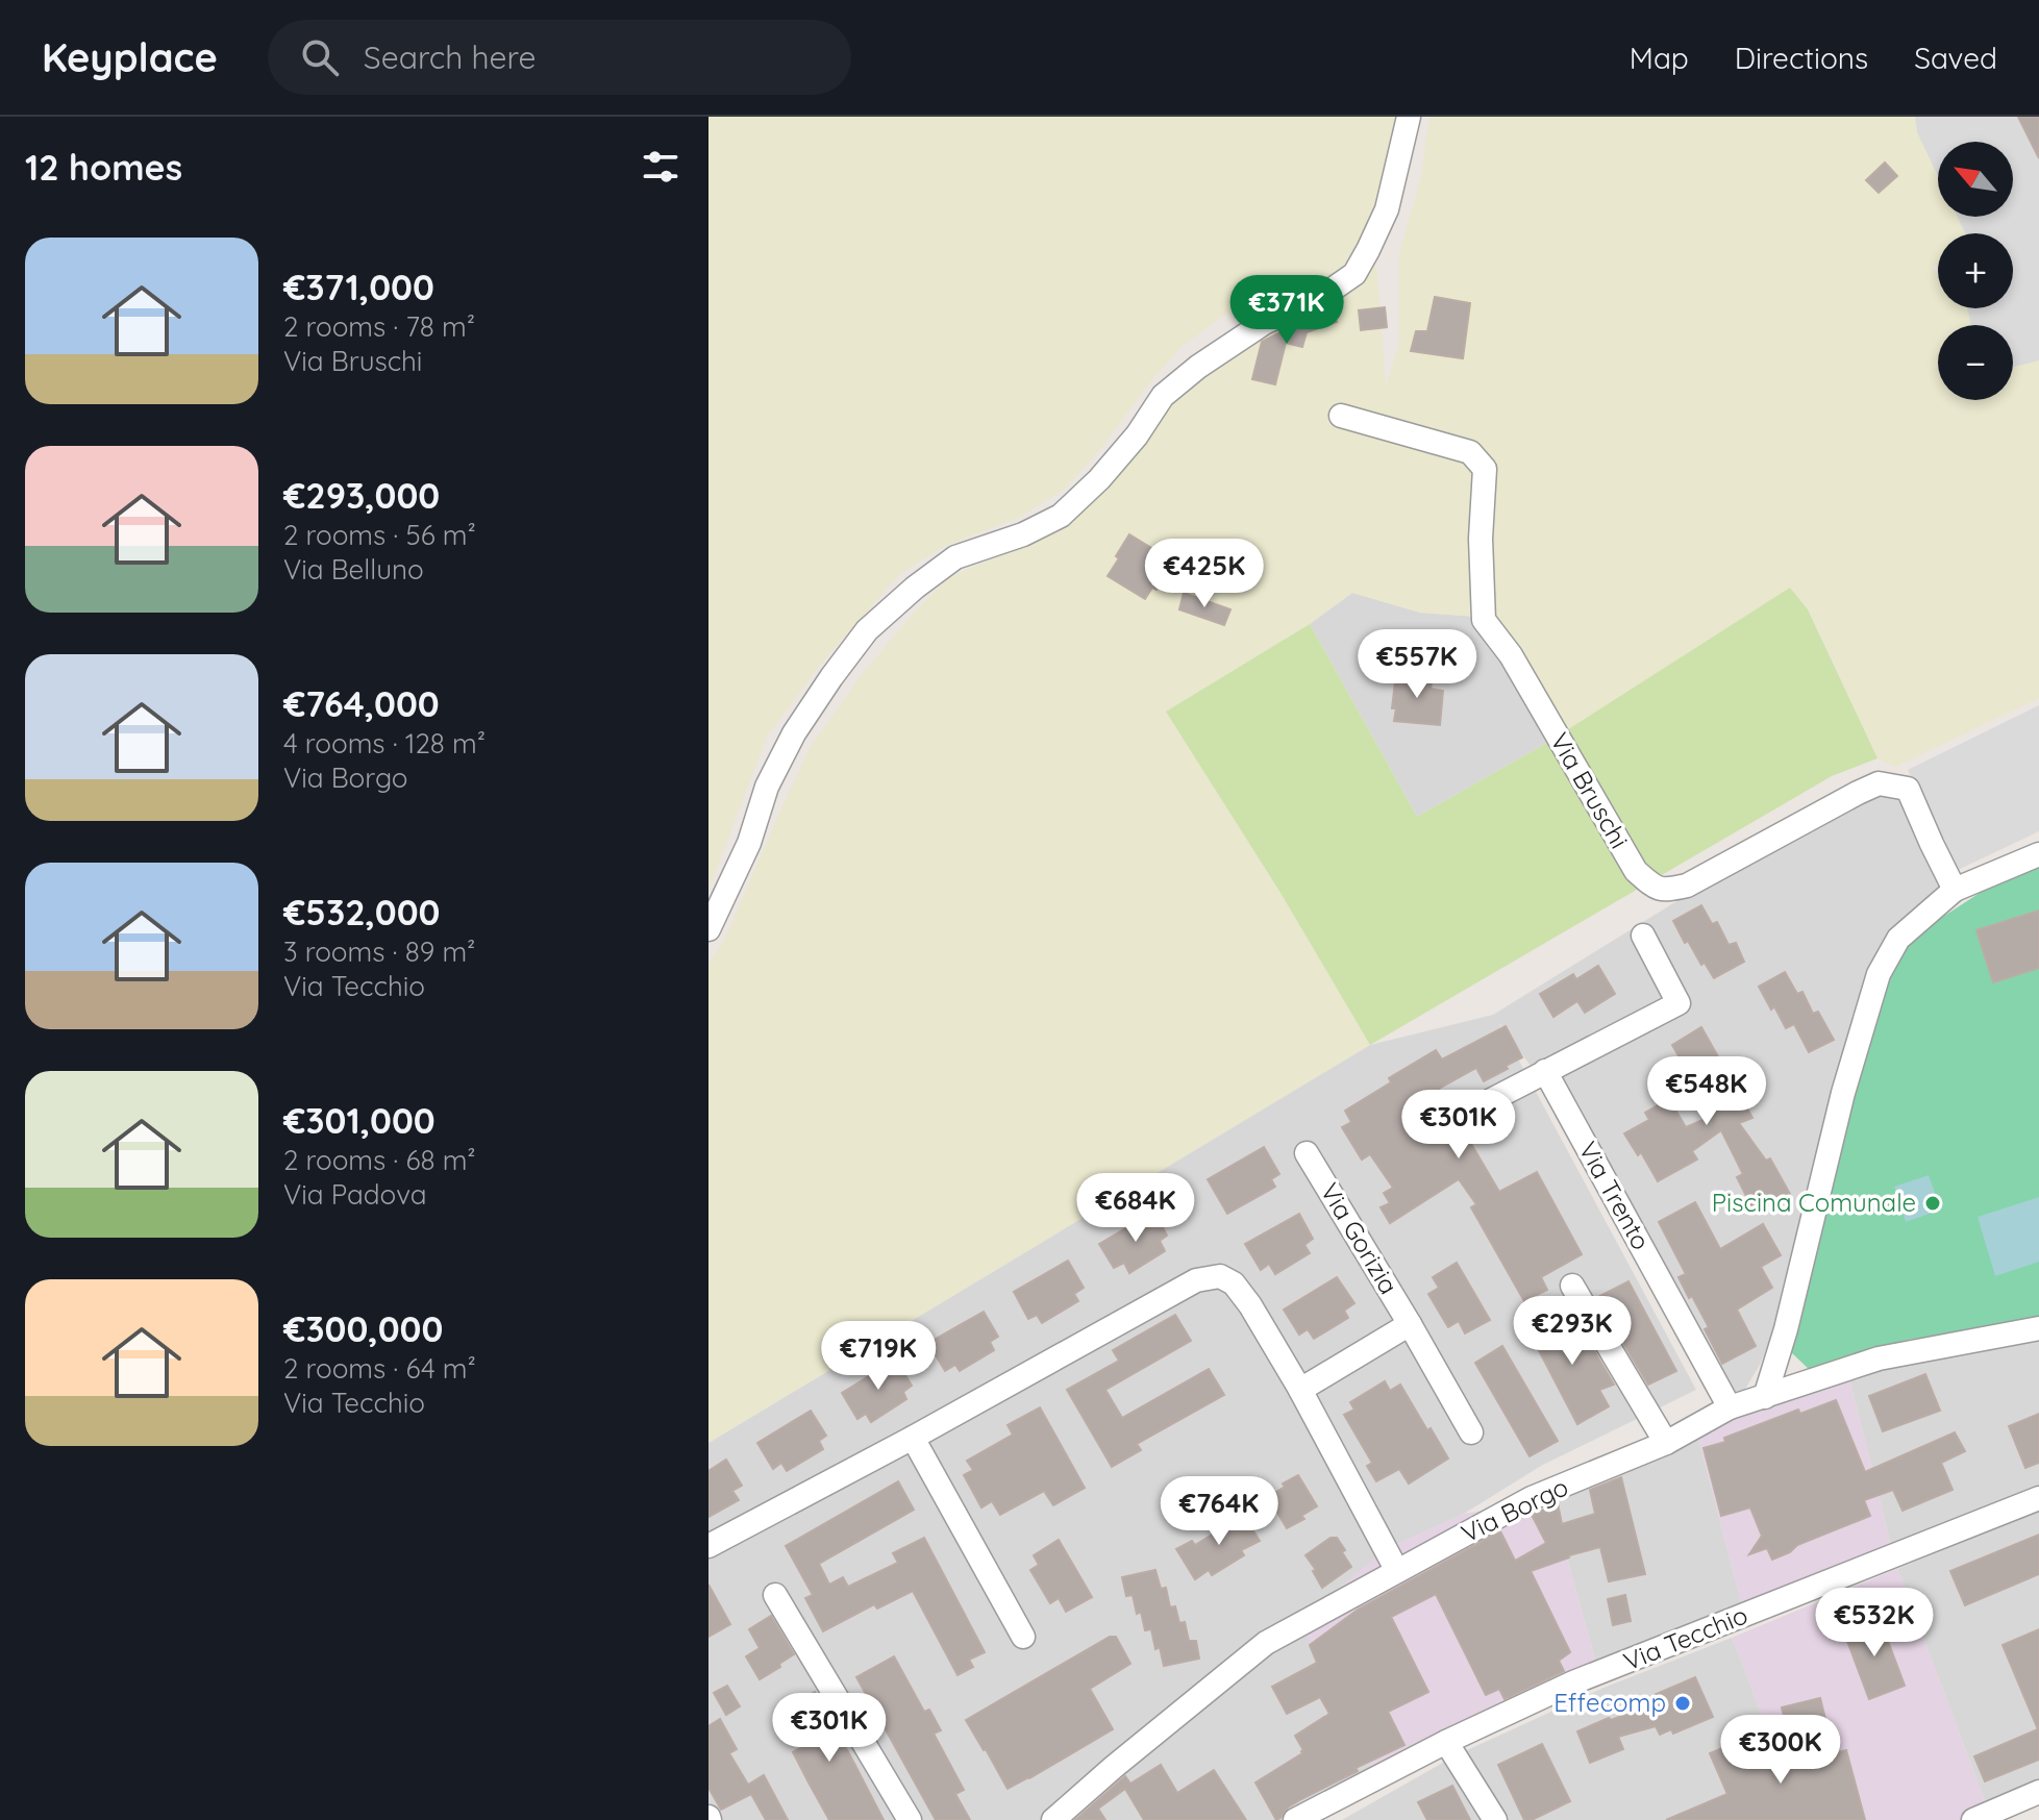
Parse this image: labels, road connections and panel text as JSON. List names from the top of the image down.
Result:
{
  "streets": {
    "street": [
      "Via Bruschi",
      "Via Trento",
      "Via Gorizia",
      "Via Borgo",
      "Via Tecchio"
    ]
  },
  "crossings": [
    ["Via Trento", "Via Borgo"]
  ],
  "places": ["Piscina Comunale", "Effecomp"],
  "north": "top left",
  "page": {
    "header": "Keyplace",
    "search": "Search here",
    "nav": ["Map", "Directions", "Saved"],
    "heading": "12 homes",
    "map_buttons": ["+", "−"],
    "list": [
      {
        "name": "€371,000",
        "note": "2 rooms · 78 m² · Via Bruschi"
      },
      {
        "name": "€293,000",
        "note": "2 rooms · 56 m² · Via Belluno"
      },
      {
        "name": "€764,000",
        "note": "4 rooms · 128 m² · Via Borgo"
      },
      {
        "name": "€532,000",
        "note": "3 rooms · 89 m² · Via Tecchio"
      },
      {
        "name": "€301,000",
        "note": "2 rooms · 68 m² · Via Padova"
      },
      {
        "name": "€300,000",
        "note": "2 rooms · 64 m² · Via Tecchio"
      }
    ],
    "price": [
      "€371K",
      "€425K",
      "€557K",
      "€548K",
      "€301K",
      "€684K",
      "€293K",
      "€719K",
      "€764K",
      "€532K",
      "€301K",
      "€300K"
    ]
  }
}
